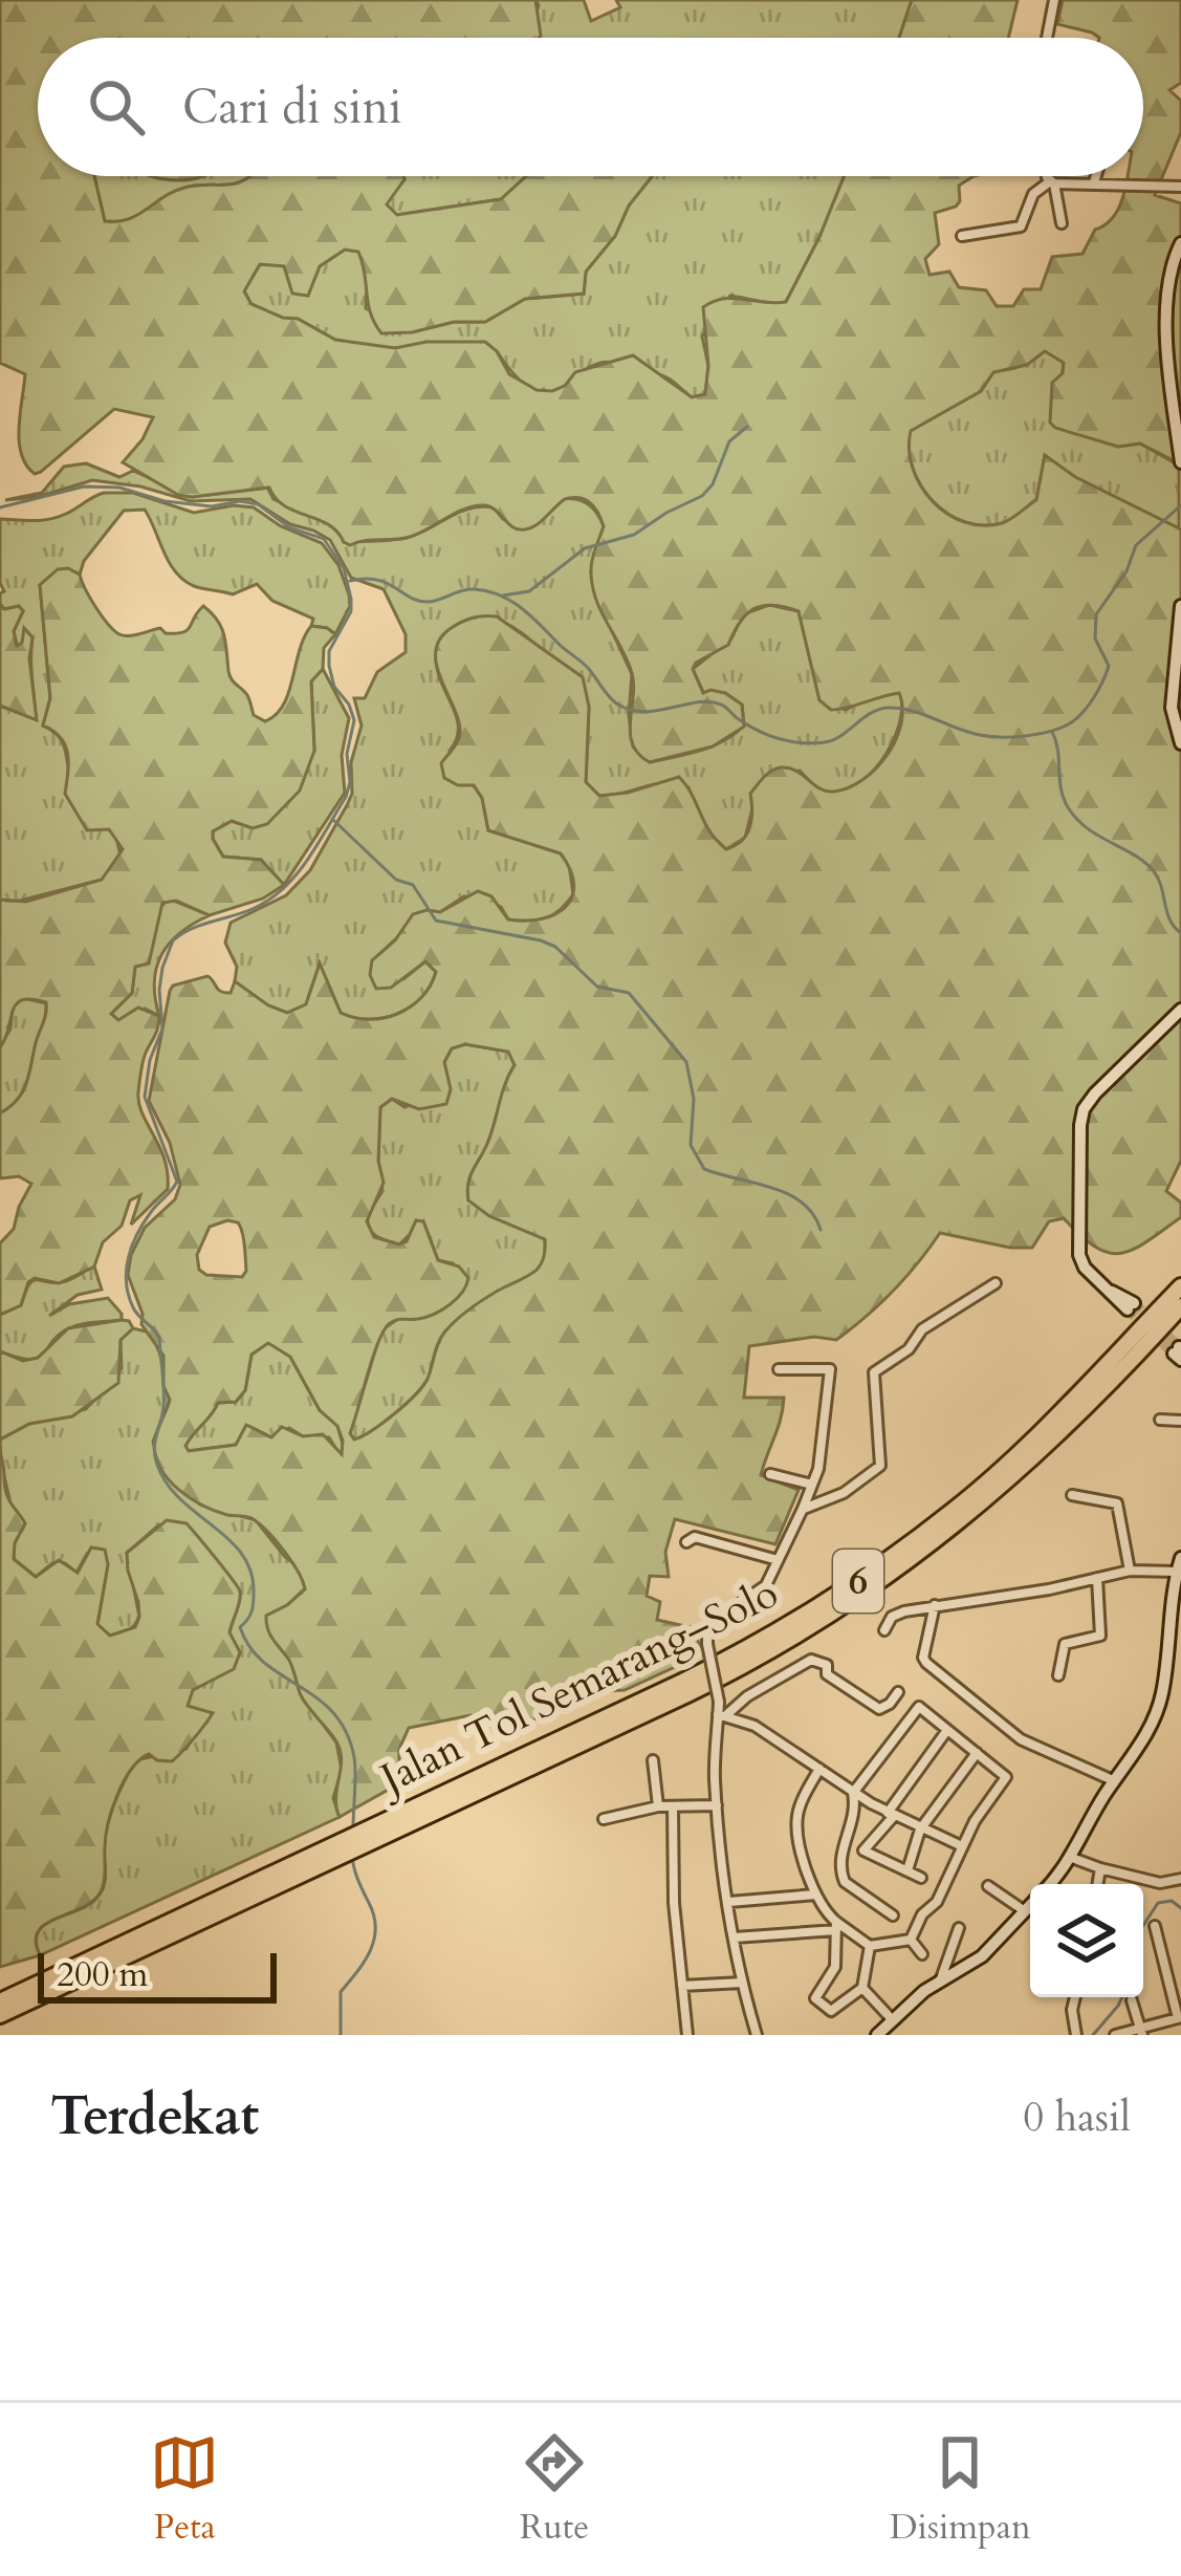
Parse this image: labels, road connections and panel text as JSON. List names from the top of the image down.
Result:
{
  "streets": {
    "highway": ["6", "Jalan Tol Semarang–Solo"]
  },
  "scale_bar": "200 m",
  "page": {
    "search": "Cari di sini",
    "scale": "200 m",
    "heading": ["Terdekat", "0 hasil"],
    "nav": ["Peta", "Rute", "Disimpan"]
  }
}
